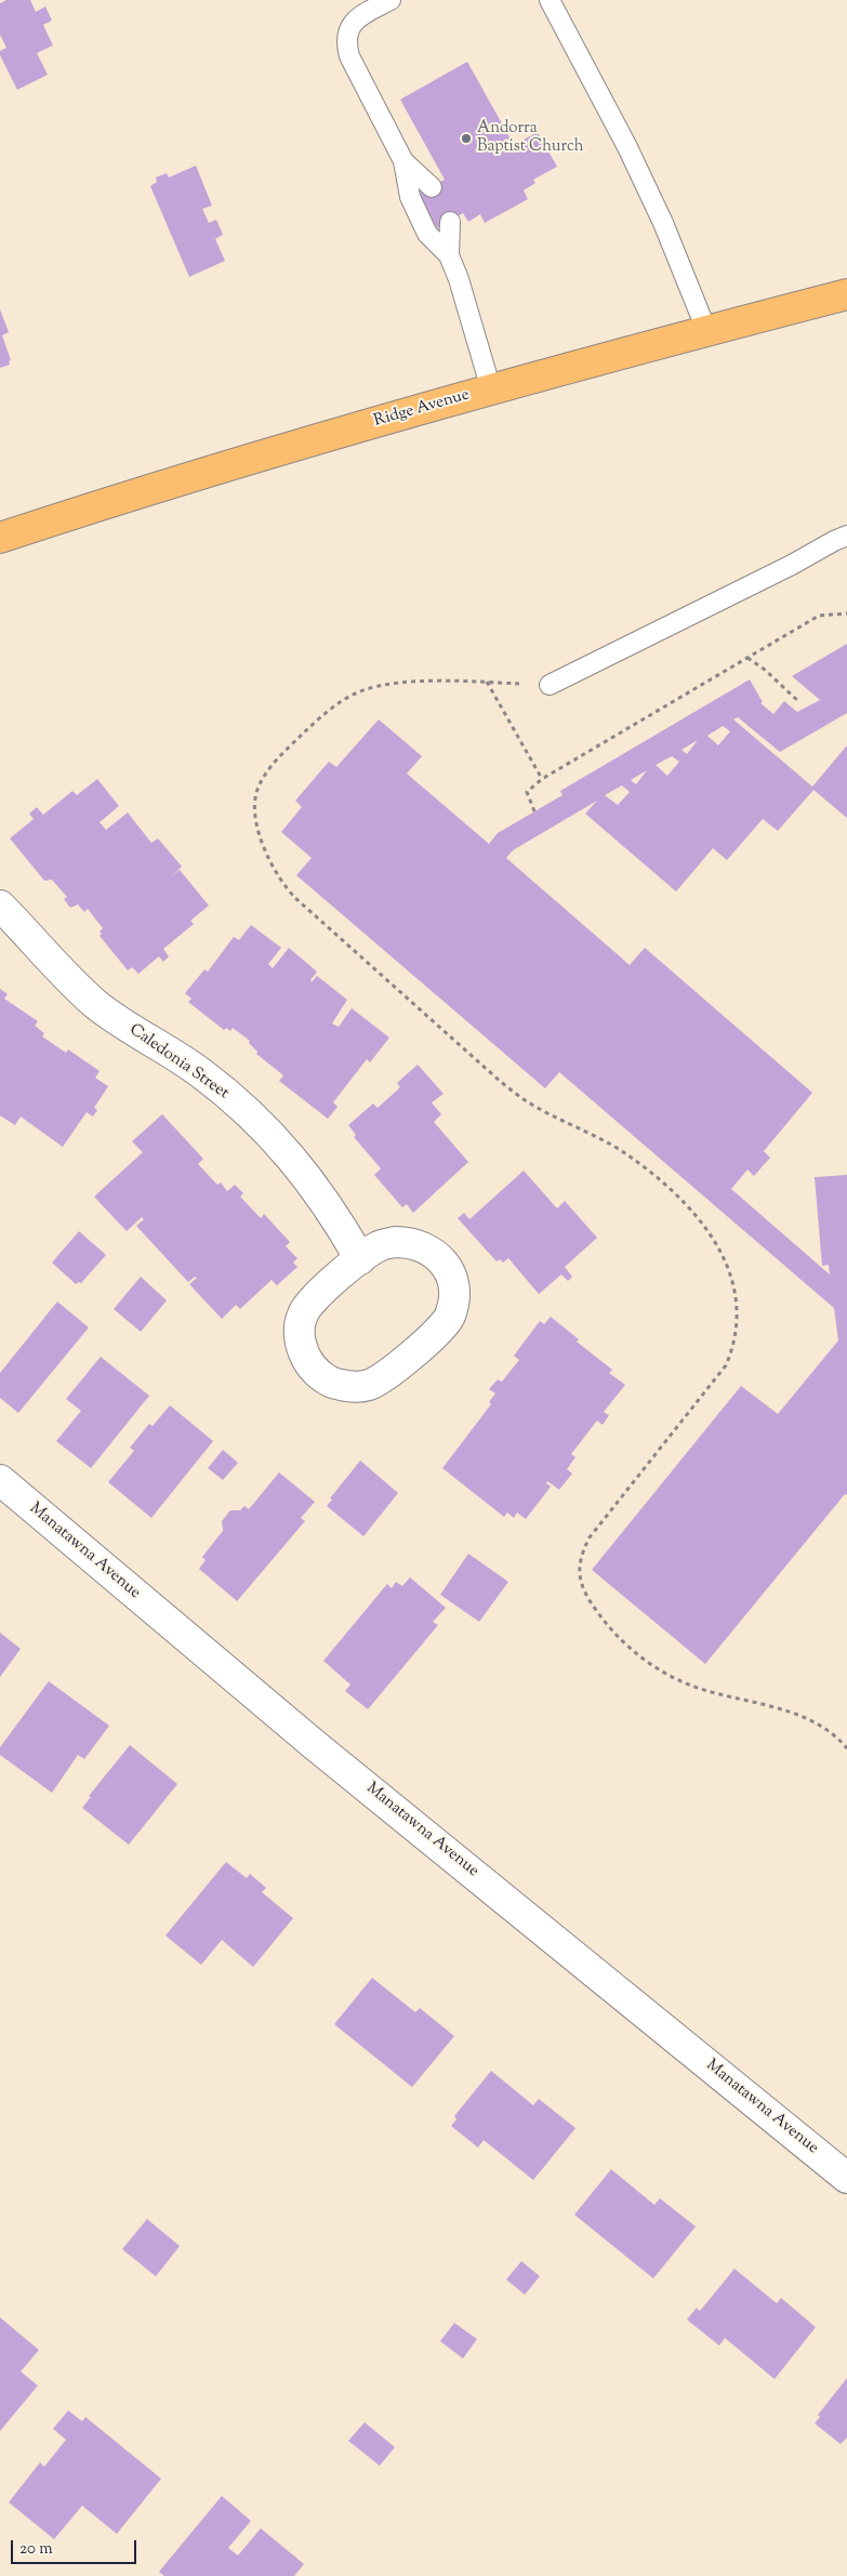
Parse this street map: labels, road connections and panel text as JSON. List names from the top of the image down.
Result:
{
  "streets": {
    "main road": ["Ridge Avenue"],
    "street": ["Caledonia Street", "Manatawna Avenue"]
  },
  "places": ["Andorra Baptist Church"],
  "scale_bar": "20 m"
}
